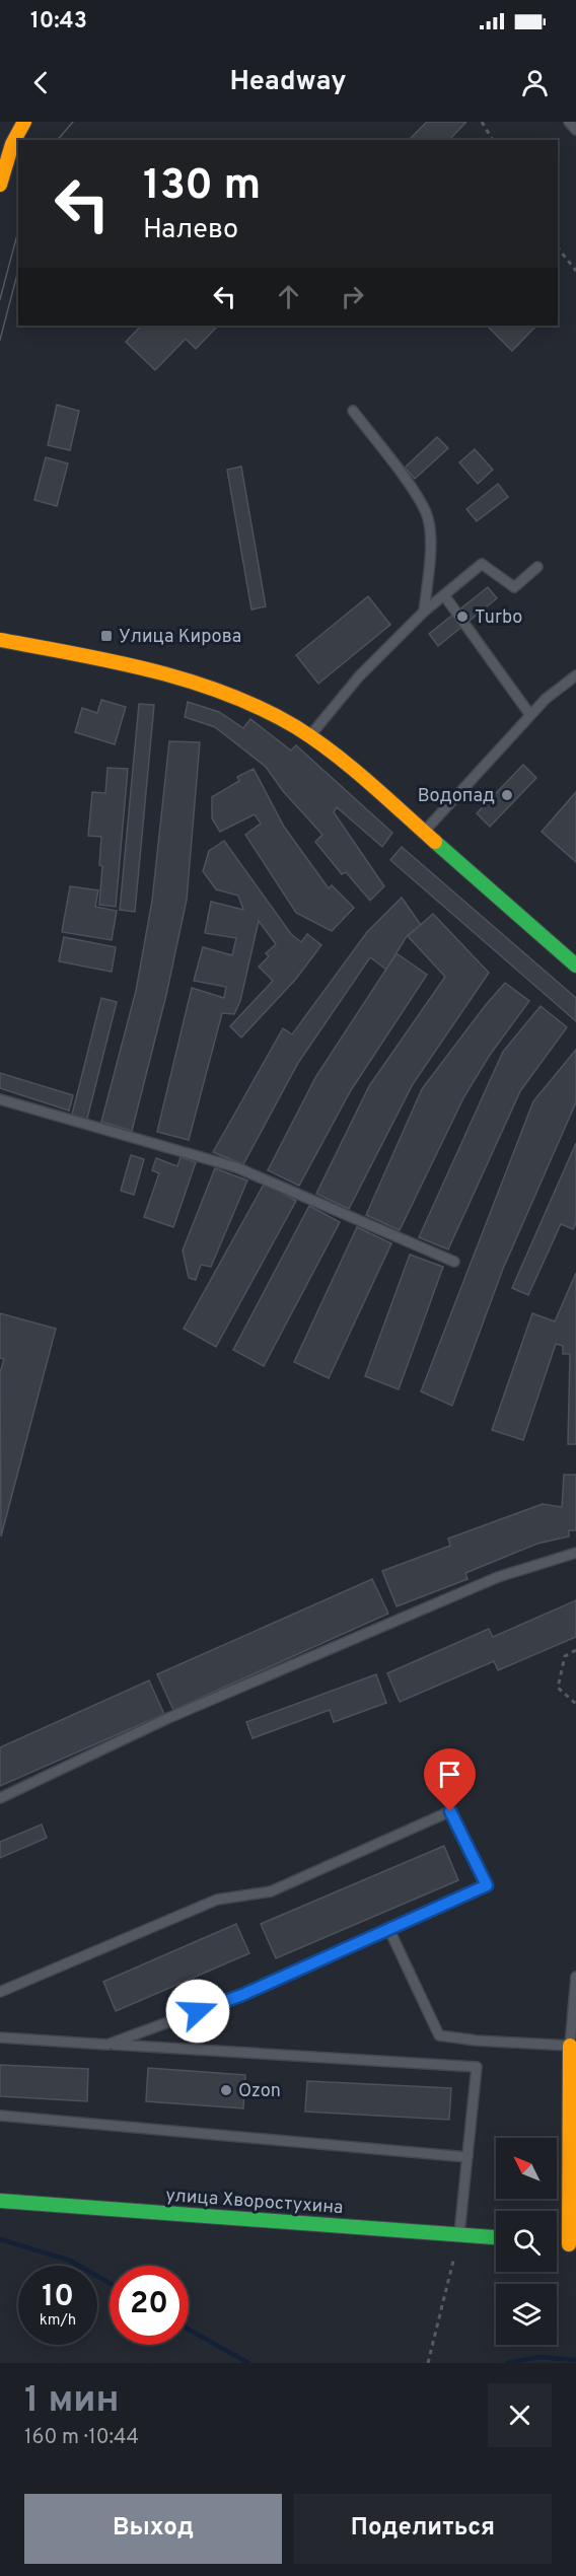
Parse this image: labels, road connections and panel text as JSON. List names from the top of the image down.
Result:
{
  "streets": {
    "street": ["улица Хворостухина"]
  },
  "places": {
    "other": ["Turbo", "Водопад", "Ozon"],
    "transit": ["Улица Кирова"]
  },
  "north": "top left",
  "page": {
    "status": "10:43",
    "header": "Headway",
    "turn": ["130 m", "Налево"],
    "speed": "10 km/h",
    "limit": "20",
    "heading": ["1 мин", "160 m · 10:44"],
    "buttons": ["Выход", "Поделиться"]
  }
}
